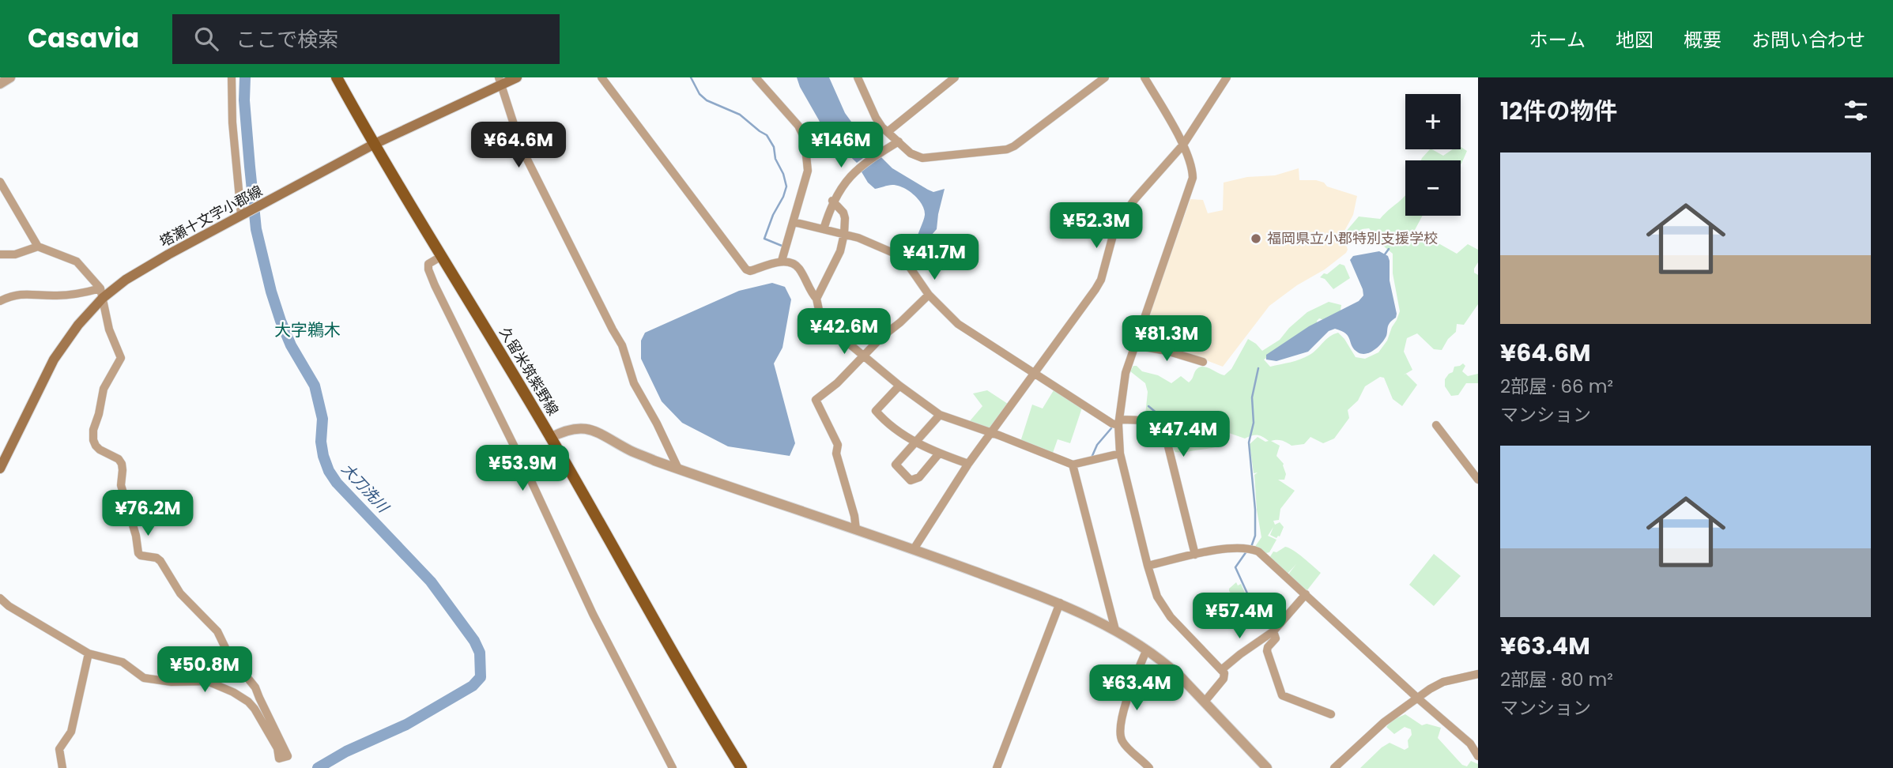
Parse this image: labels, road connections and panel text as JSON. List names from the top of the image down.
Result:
{
  "streets": {
    "main road": ["塔瀬十文字小郡線", "久留米筑紫野線"]
  },
  "crossings": [
    ["塔瀬十文字小郡線", "久留米筑紫野線"]
  ],
  "districts": ["大字鵜木"],
  "water": ["大刀洗川"],
  "places": ["福岡県立小郡特別支援学校"],
  "page": {
    "header": "Casavia",
    "search": "ここで検索",
    "nav": [
      "ホーム",
      "地図",
      "概要",
      "お問い合わせ"
    ],
    "heading": "12件の物件",
    "map_buttons": ["+", "−"],
    "price": [
      "¥64.6M",
      "¥146M",
      "¥52.3M",
      "¥41.7M",
      "¥42.6M",
      "¥81.3M",
      "¥47.4M",
      "¥53.9M",
      "¥76.2M",
      "¥57.4M",
      "¥50.8M",
      "¥63.4M"
    ],
    "list": [
      {
        "name": "¥64.6M",
        "note": "2部屋 · 66 m² · マンション"
      },
      {
        "name": "¥63.4M",
        "note": "2部屋 · 80 m² · マンション"
      }
    ]
  }
}
